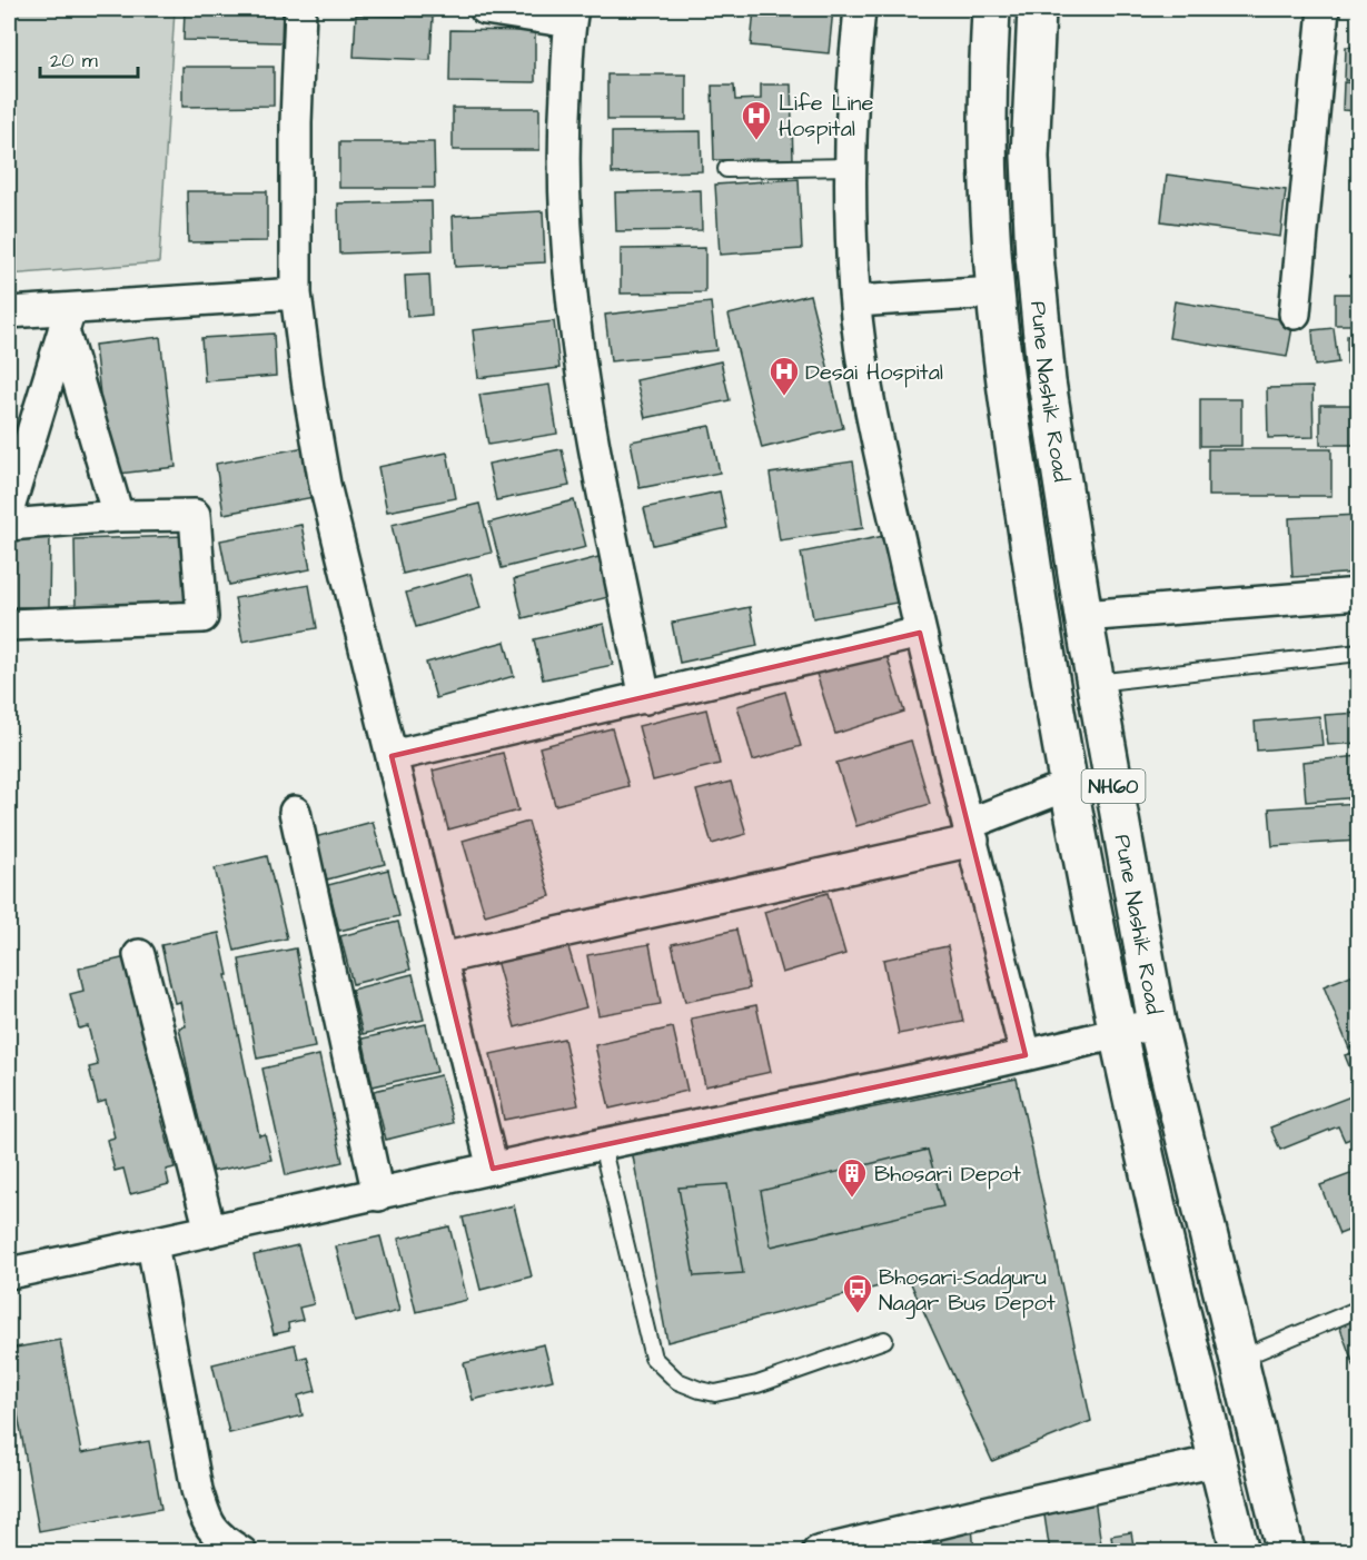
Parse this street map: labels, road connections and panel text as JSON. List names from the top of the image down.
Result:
{
  "streets": {
    "highway": ["Pune Nashik Road", "NH60"]
  },
  "places": {
    "hospital": ["Life Line Hospital", "Desai Hospital"],
    "building": ["Bhosari Depot"],
    "bus stop": ["Bhosari-Sadguru Nagar Bus Depot"]
  },
  "scale_bar": "20 m"
}
